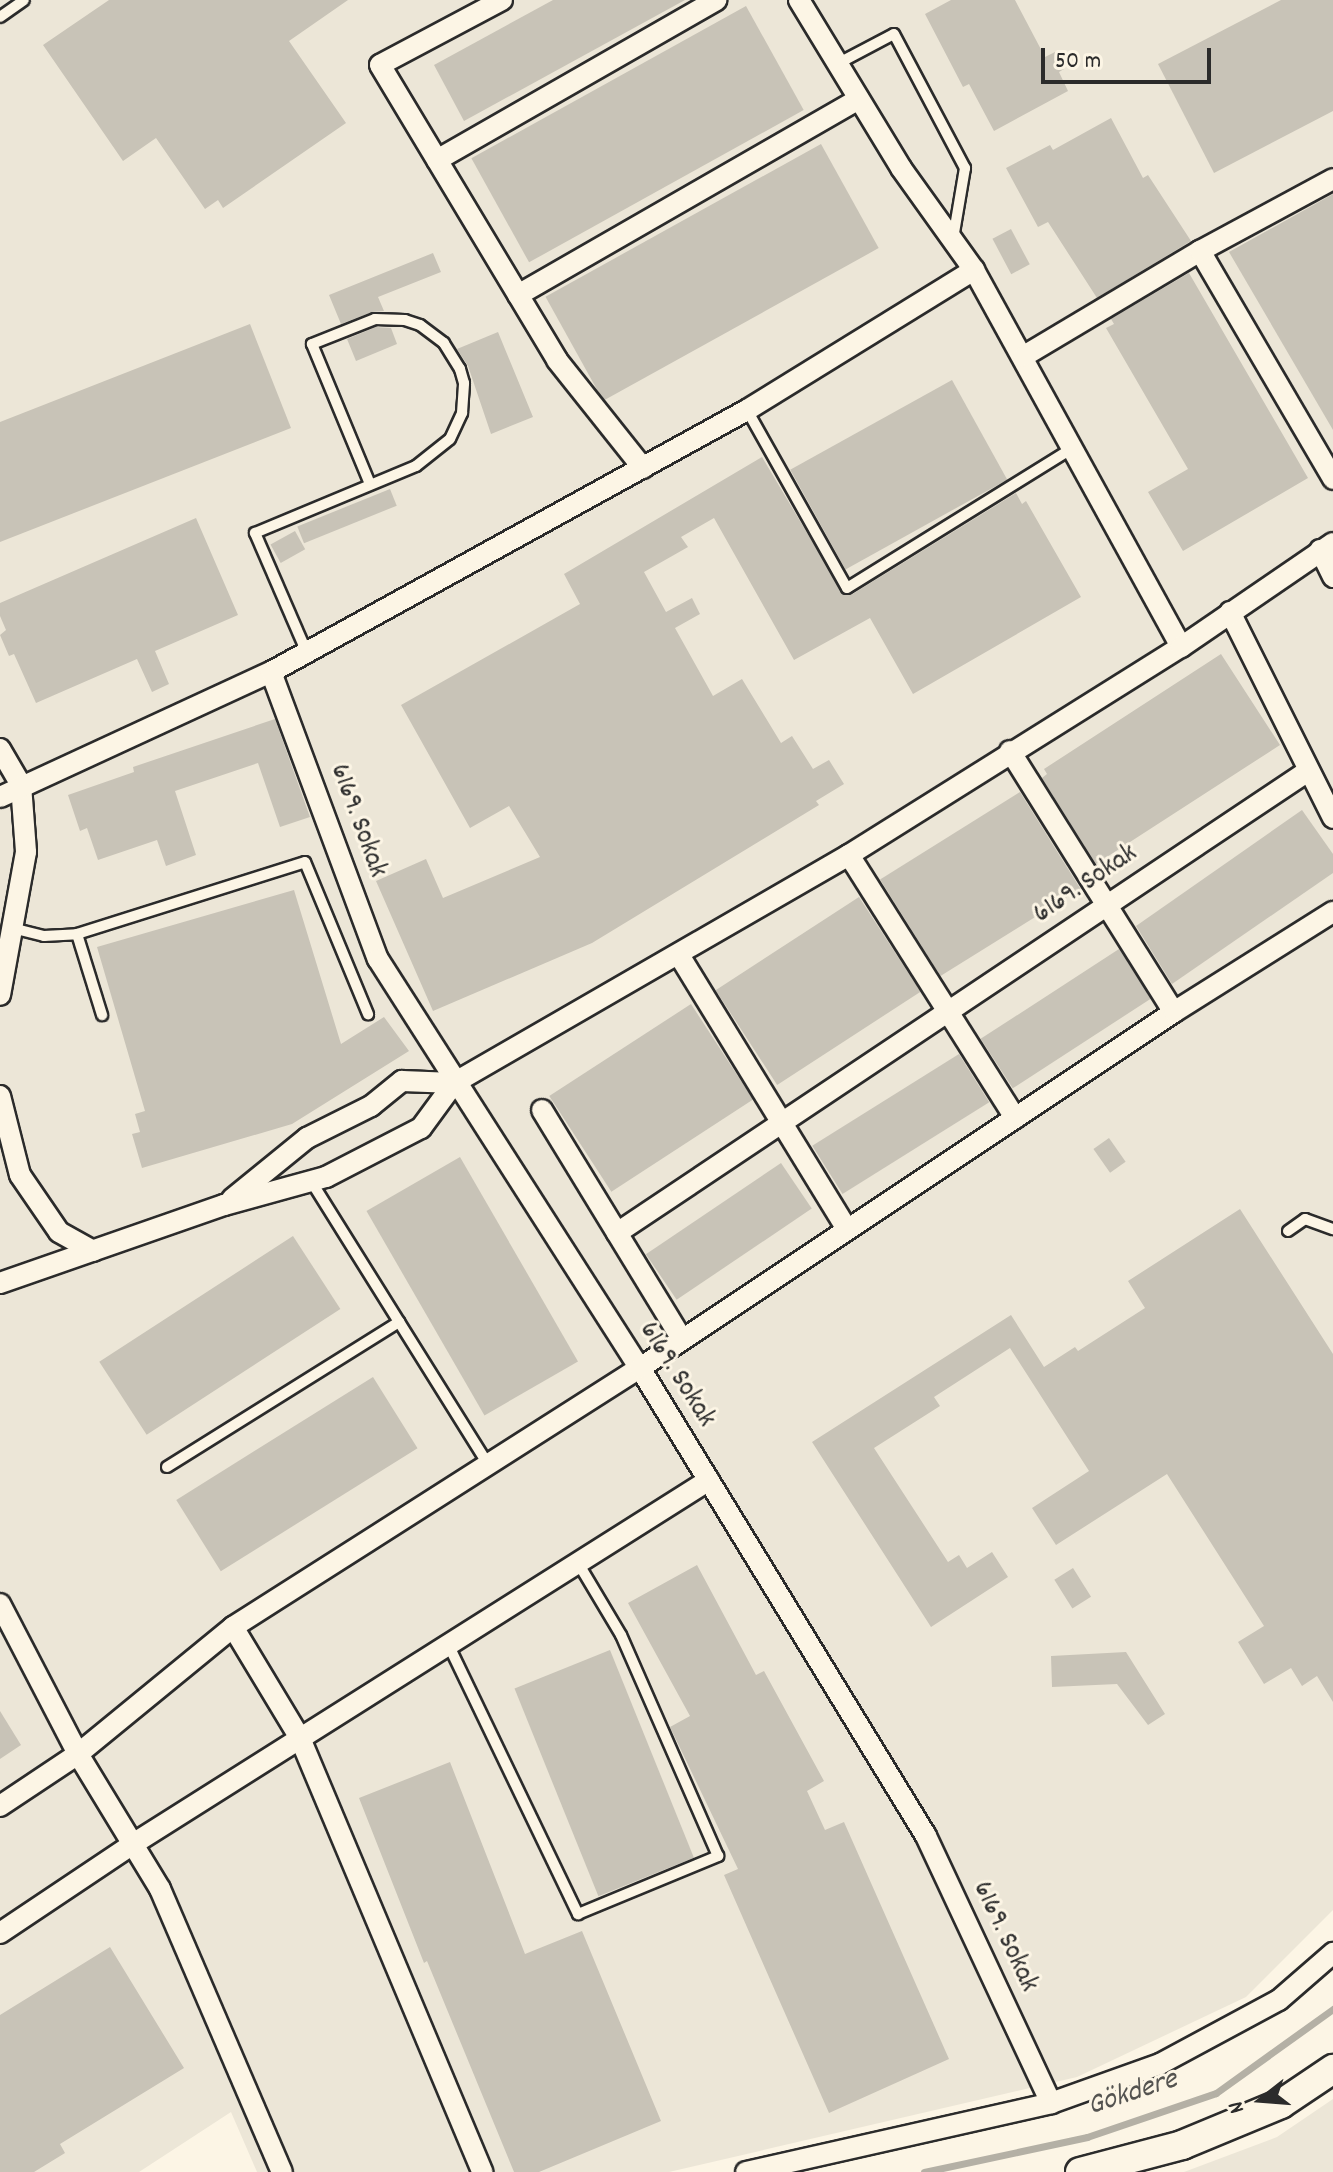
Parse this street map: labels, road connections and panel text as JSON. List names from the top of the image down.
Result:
{
  "streets": {
    "street": ["6169. Sokak"]
  },
  "water": ["Gökdere"],
  "scale_bar": "50 m",
  "north": "left"
}
